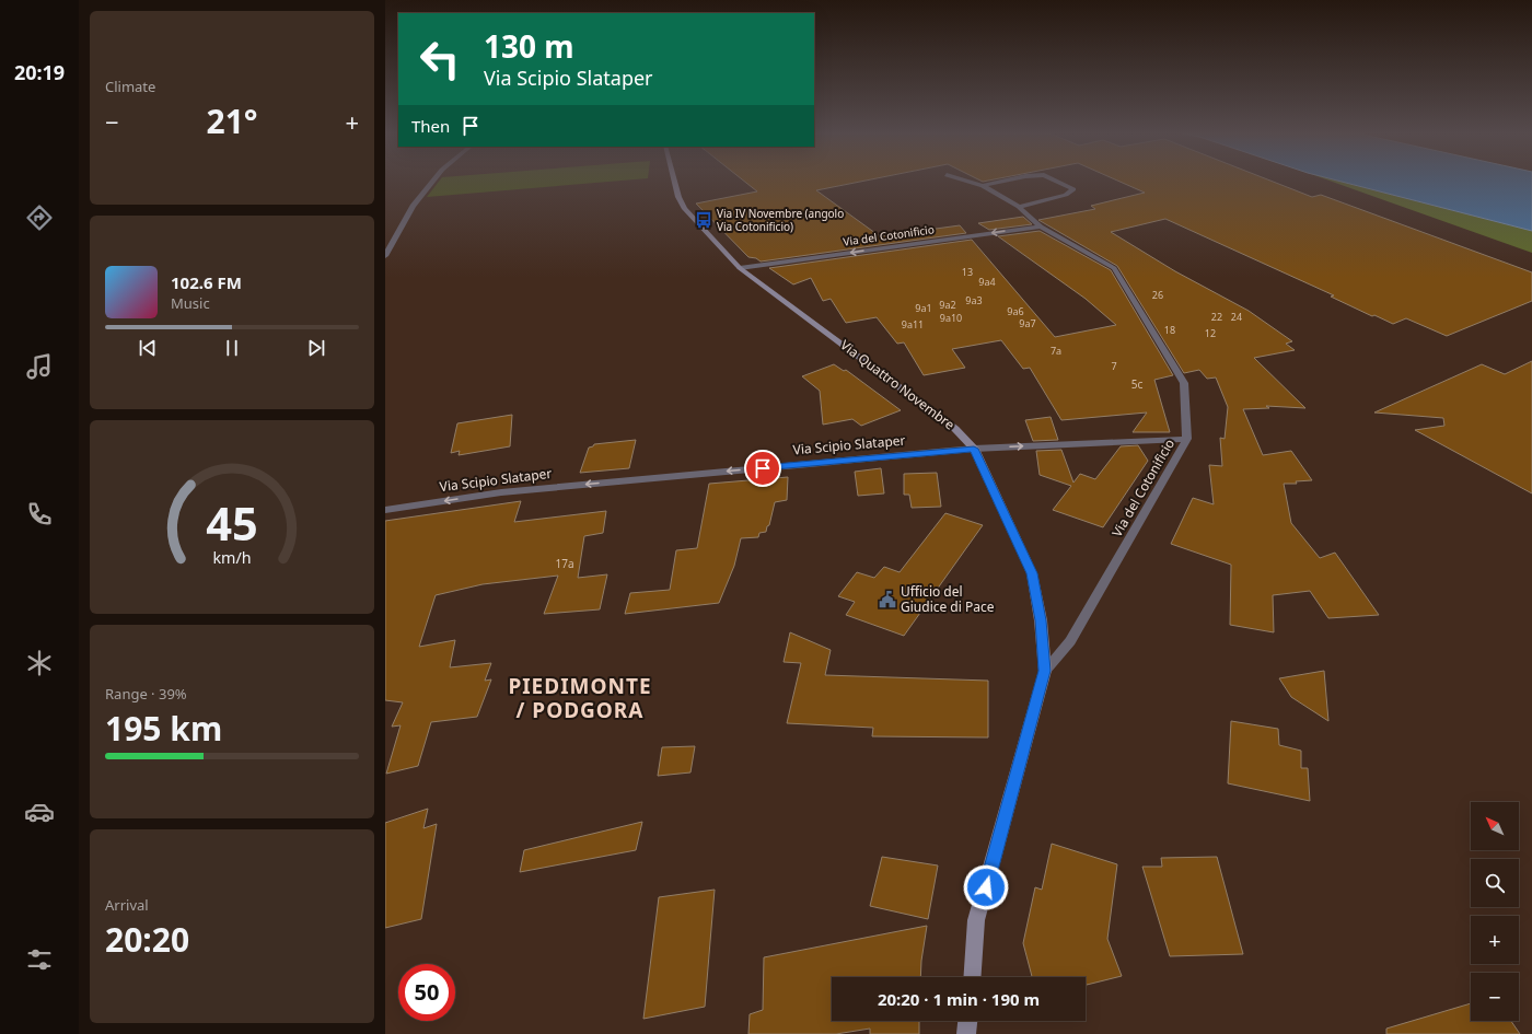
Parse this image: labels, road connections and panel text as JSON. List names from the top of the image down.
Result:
{
  "streets": {
    "main road": ["Via Quattro Novembre"],
    "street": ["Via del Cotonificio", "Via Scipio Slataper"]
  },
  "crossings": [
    ["Via del Cotonificio", "Via Quattro Novembre"],
    ["Via del Cotonificio", "Via Scipio Slataper"],
    ["Via Quattro Novembre", "Via Scipio Slataper"]
  ],
  "districts": ["PIEDIMONTE / PODGORA"],
  "places": {
    "bus stop": ["Via IV Novembre (angolo Via Cotonificio)"],
    "public building": ["Ufficio del Giudice di Pace"]
  },
  "house_numbers": [
    "13",
    "9a4",
    "26",
    "9a3",
    "9a2",
    "9a1",
    "9a6",
    "22",
    "24",
    "9a10",
    "9a7",
    "9a11",
    "18",
    "12",
    "7a",
    "7",
    "5c",
    "17a"
  ],
  "north": "top left",
  "page": {
    "tabs": "20:19",
    "tile": [
      "Climate",
      ["Range · 39%", "195 km"],
      ["Arrival", "20:20"]
    ],
    "turn": ["130 m", "Via Scipio Slataper"],
    "heat": ["−", "21°", "+"],
    "then": "Then",
    "song": ["102.6 FM", "Music"],
    "map_buttons": ["+", "−"],
    "limit": "50",
    "trip": "20:20 · 1 min · 190 m",
    "gauge": ["45", "km/h"]
  }
}
